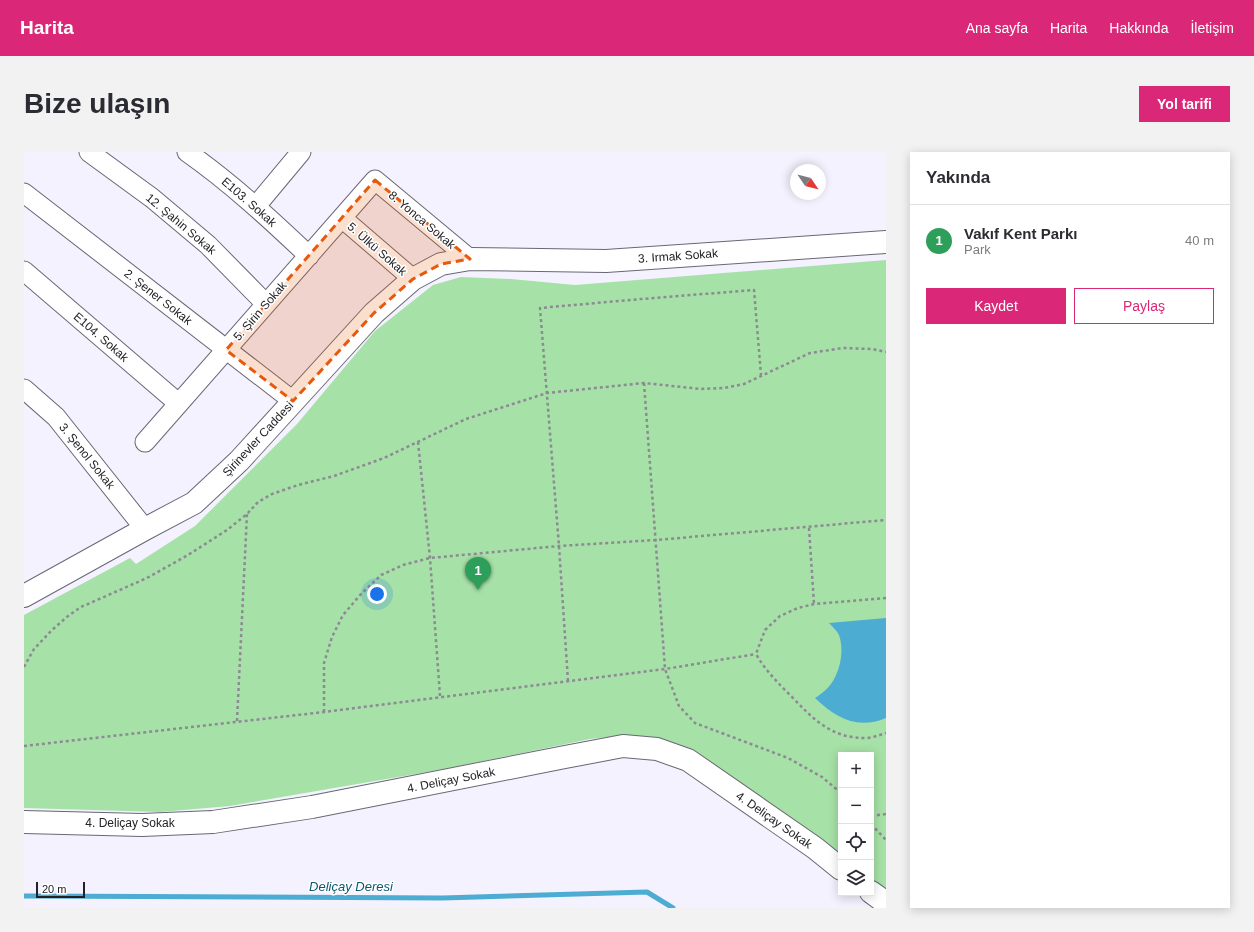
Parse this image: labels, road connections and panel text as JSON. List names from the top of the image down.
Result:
{
  "streets": {
    "main road": ["3. Irmak Sokak", "Şirinevler Caddesi", "4. Deliçay Sokak"],
    "street": [
      "E103. Sokak",
      "8. Yonca Sokak",
      "12. Şahin Sokak",
      "5. Ülkü Sokak",
      "2. Şener Sokak",
      "5. Şirin Sokak",
      "E104. Sokak",
      "3. Şenol Sokak"
    ]
  },
  "crossings": [
    ["E103. Sokak", "5. Şirin Sokak"],
    ["8. Yonca Sokak", "3. Irmak Sokak"],
    ["8. Yonca Sokak", "5. Şirin Sokak"],
    ["8. Yonca Sokak", "Şirinevler Caddesi"],
    ["12. Şahin Sokak", "5. Şirin Sokak"],
    ["5. Ülkü Sokak", "5. Şirin Sokak"],
    ["5. Ülkü Sokak", "Şirinevler Caddesi"],
    ["3. Irmak Sokak", "Şirinevler Caddesi"],
    ["2. Şener Sokak", "5. Şirin Sokak"],
    ["2. Şener Sokak", "Şirinevler Caddesi"],
    ["5. Şirin Sokak", "E104. Sokak"],
    ["Şirinevler Caddesi", "3. Şenol Sokak"]
  ],
  "water": ["Deliçay Deresi"],
  "scale_bar": "20 m",
  "north": "bottom right",
  "page": {
    "header": "Harita",
    "nav": [
      "Ana sayfa",
      "Harita",
      "Hakkında",
      "İletişim"
    ],
    "buttons": [
      "Yol tarifi",
      ["Kaydet", "Paylaş"]
    ],
    "title": "Bize ulaşın",
    "heading": "Yakında",
    "list": [
      {
        "mark": "1",
        "name": "Vakıf Kent Parkı",
        "note": "Park",
        "value": "40 m"
      }
    ],
    "pins": "1",
    "map_buttons": ["+", "−"],
    "scale": "20 m"
  }
}
